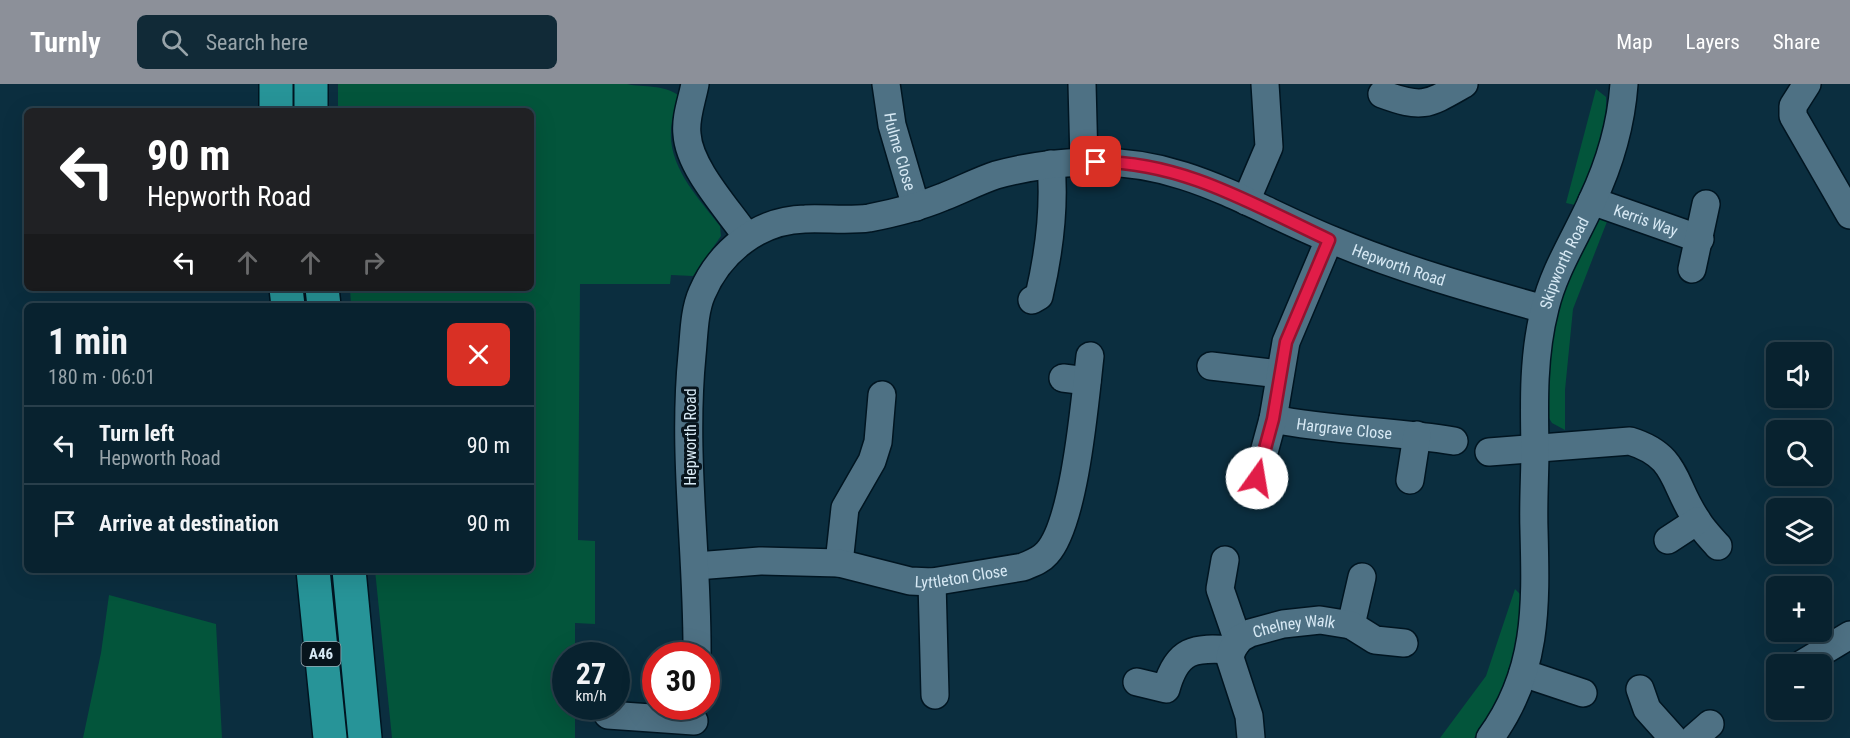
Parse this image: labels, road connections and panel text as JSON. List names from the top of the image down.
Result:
{
  "streets": {
    "highway": ["A46"],
    "street": [
      "Hulme Close",
      "Kerris Way",
      "Skipworth Road",
      "Hepworth Road",
      "Hargrave Close",
      "Lyttleton Close",
      "Chelney Walk"
    ]
  },
  "crossings": [
    ["Hulme Close", "Hepworth Road"],
    ["Kerris Way", "Skipworth Road"],
    ["Skipworth Road", "Hepworth Road"],
    ["Hepworth Road", "Hargrave Close"],
    ["Hepworth Road", "Lyttleton Close"]
  ],
  "page": {
    "header": "Turnly",
    "search": "Search here",
    "nav": ["Map", "Layers", "Share"],
    "turn": ["90 m", "Hepworth Road"],
    "heading": ["1 min", "180 m · 06:01"],
    "map_buttons": ["+", "−"],
    "list": [
      {
        "name": "Turn left",
        "note": "Hepworth Road",
        "value": "90 m"
      },
      {
        "name": "Arrive at destination",
        "value": "90 m"
      }
    ],
    "speed": "27 km/h",
    "limit": "30"
  }
}
